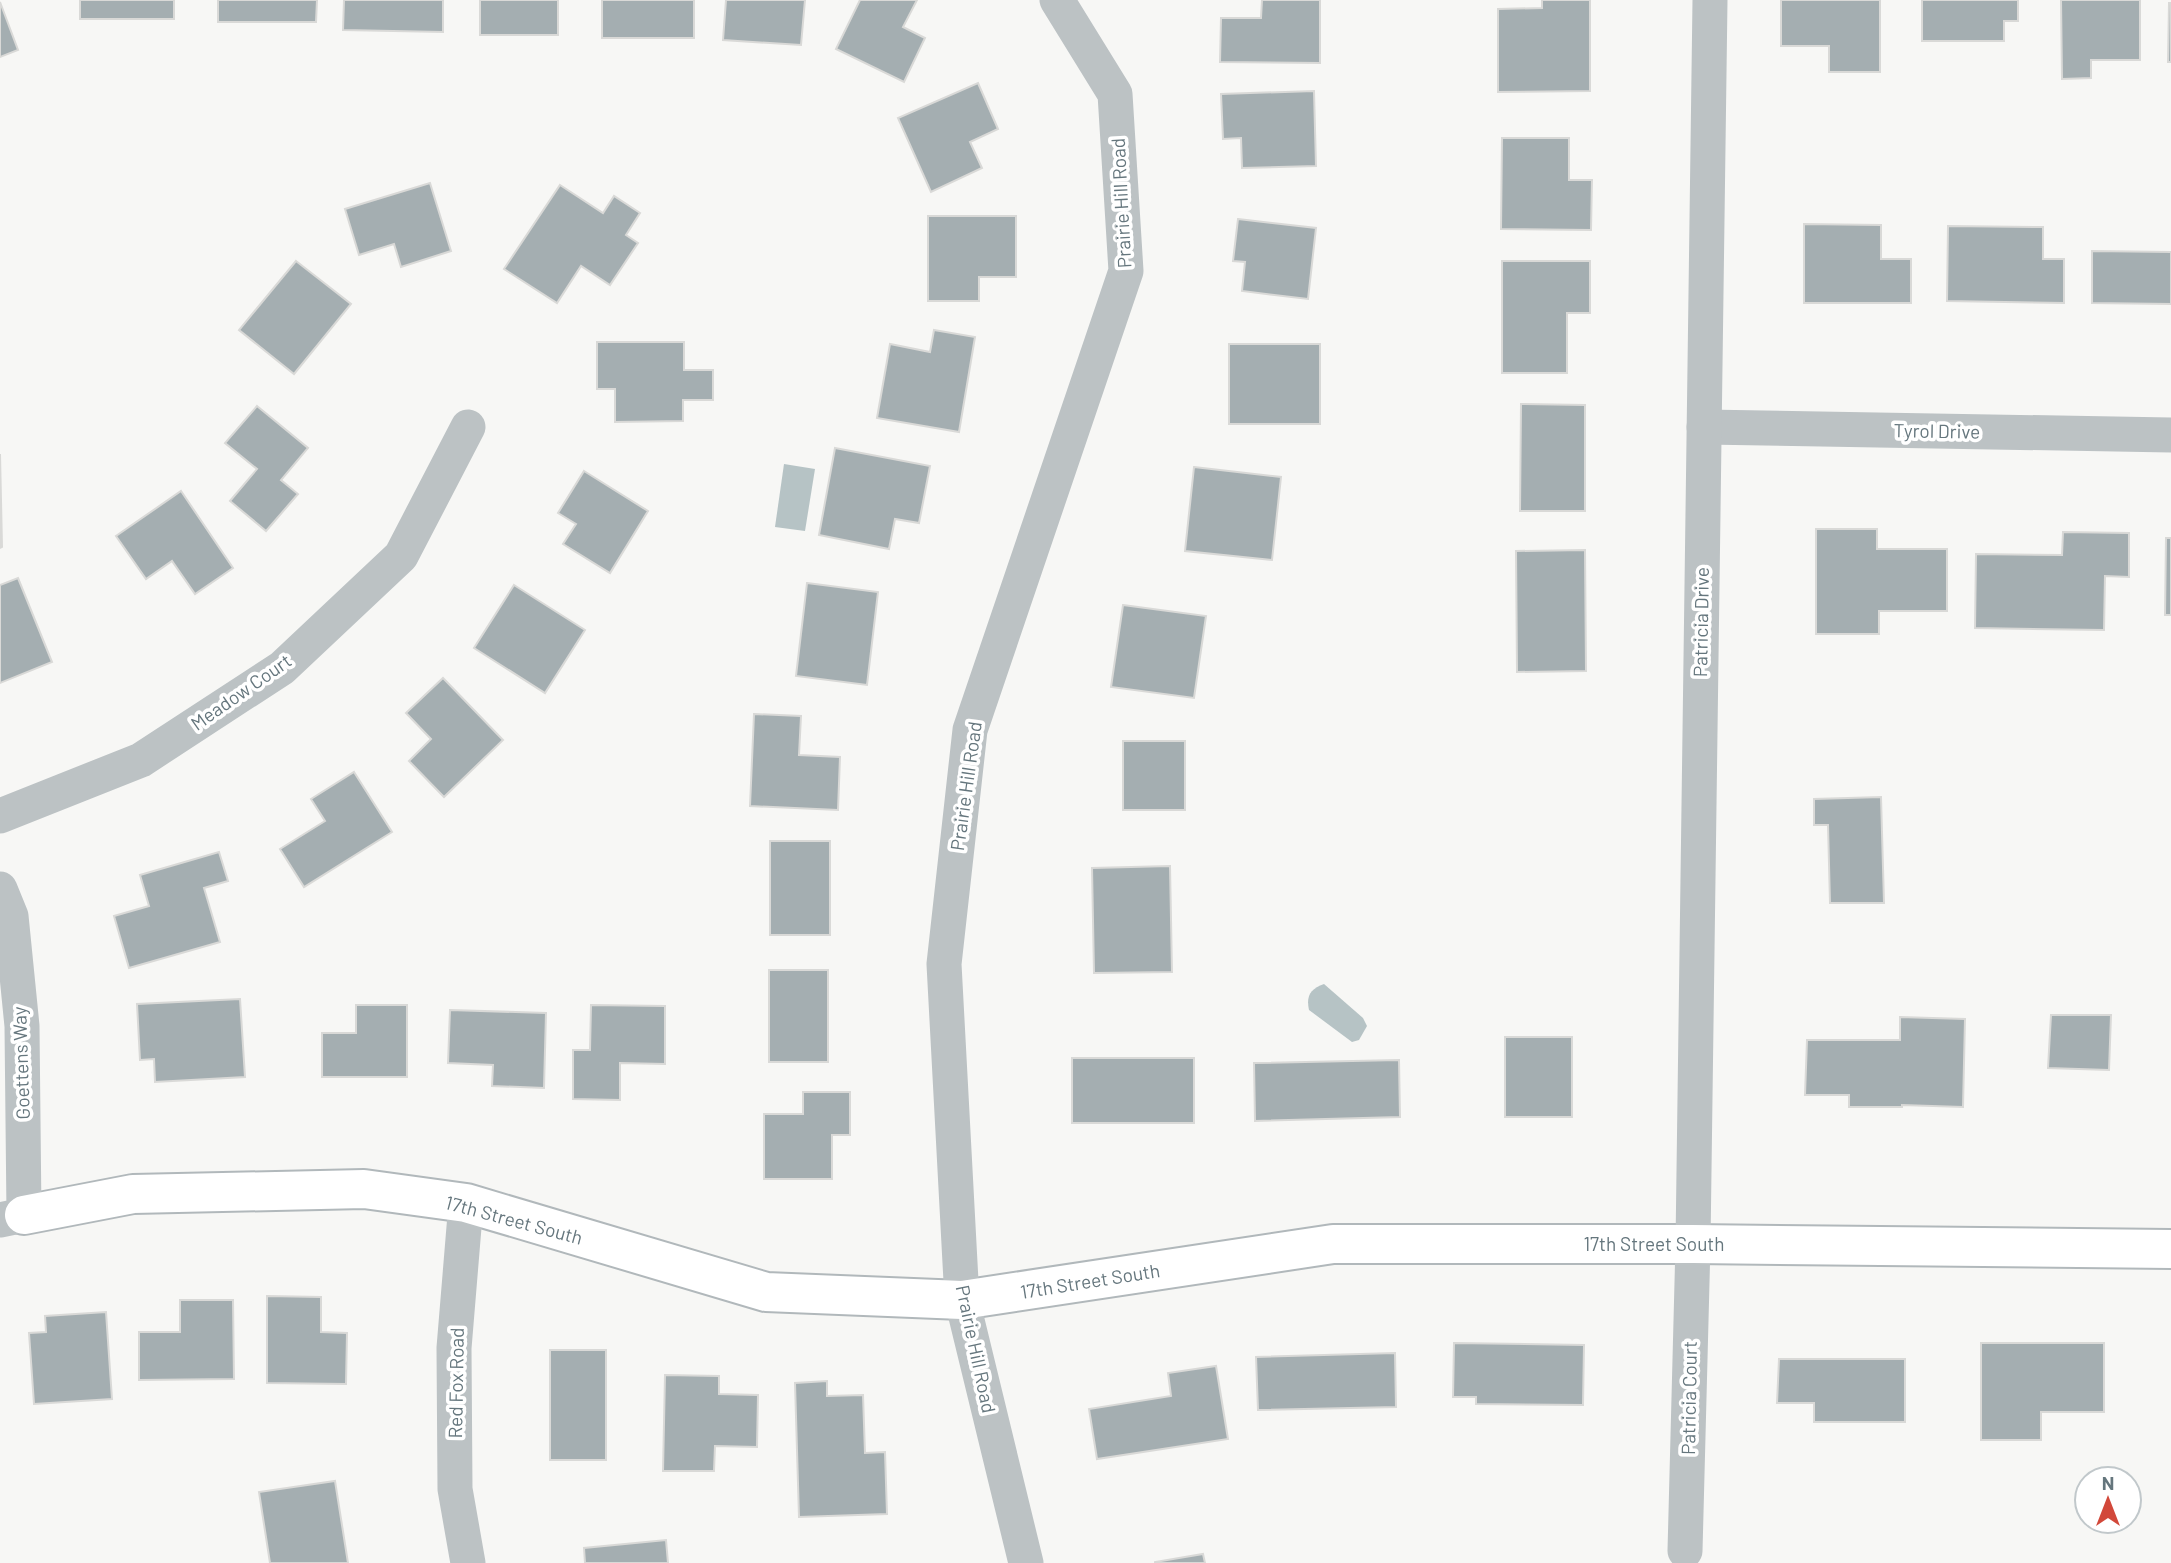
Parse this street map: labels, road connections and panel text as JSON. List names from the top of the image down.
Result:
{
  "streets": {
    "street": [
      "Prairie Hill Road",
      "Tyrol Drive",
      "Patricia Drive",
      "Meadow Court",
      "Goettens Way",
      "17th Street South",
      "Red Fox Road",
      "Patricia Court"
    ]
  },
  "crossings": [
    ["Prairie Hill Road", "17th Street South"],
    ["Tyrol Drive", "Patricia Drive"],
    ["Patricia Drive", "17th Street South"],
    ["Patricia Drive", "Patricia Court"],
    ["Goettens Way", "17th Street South"],
    ["17th Street South", "Red Fox Road"],
    ["17th Street South", "Patricia Court"]
  ],
  "north": "top"
}
